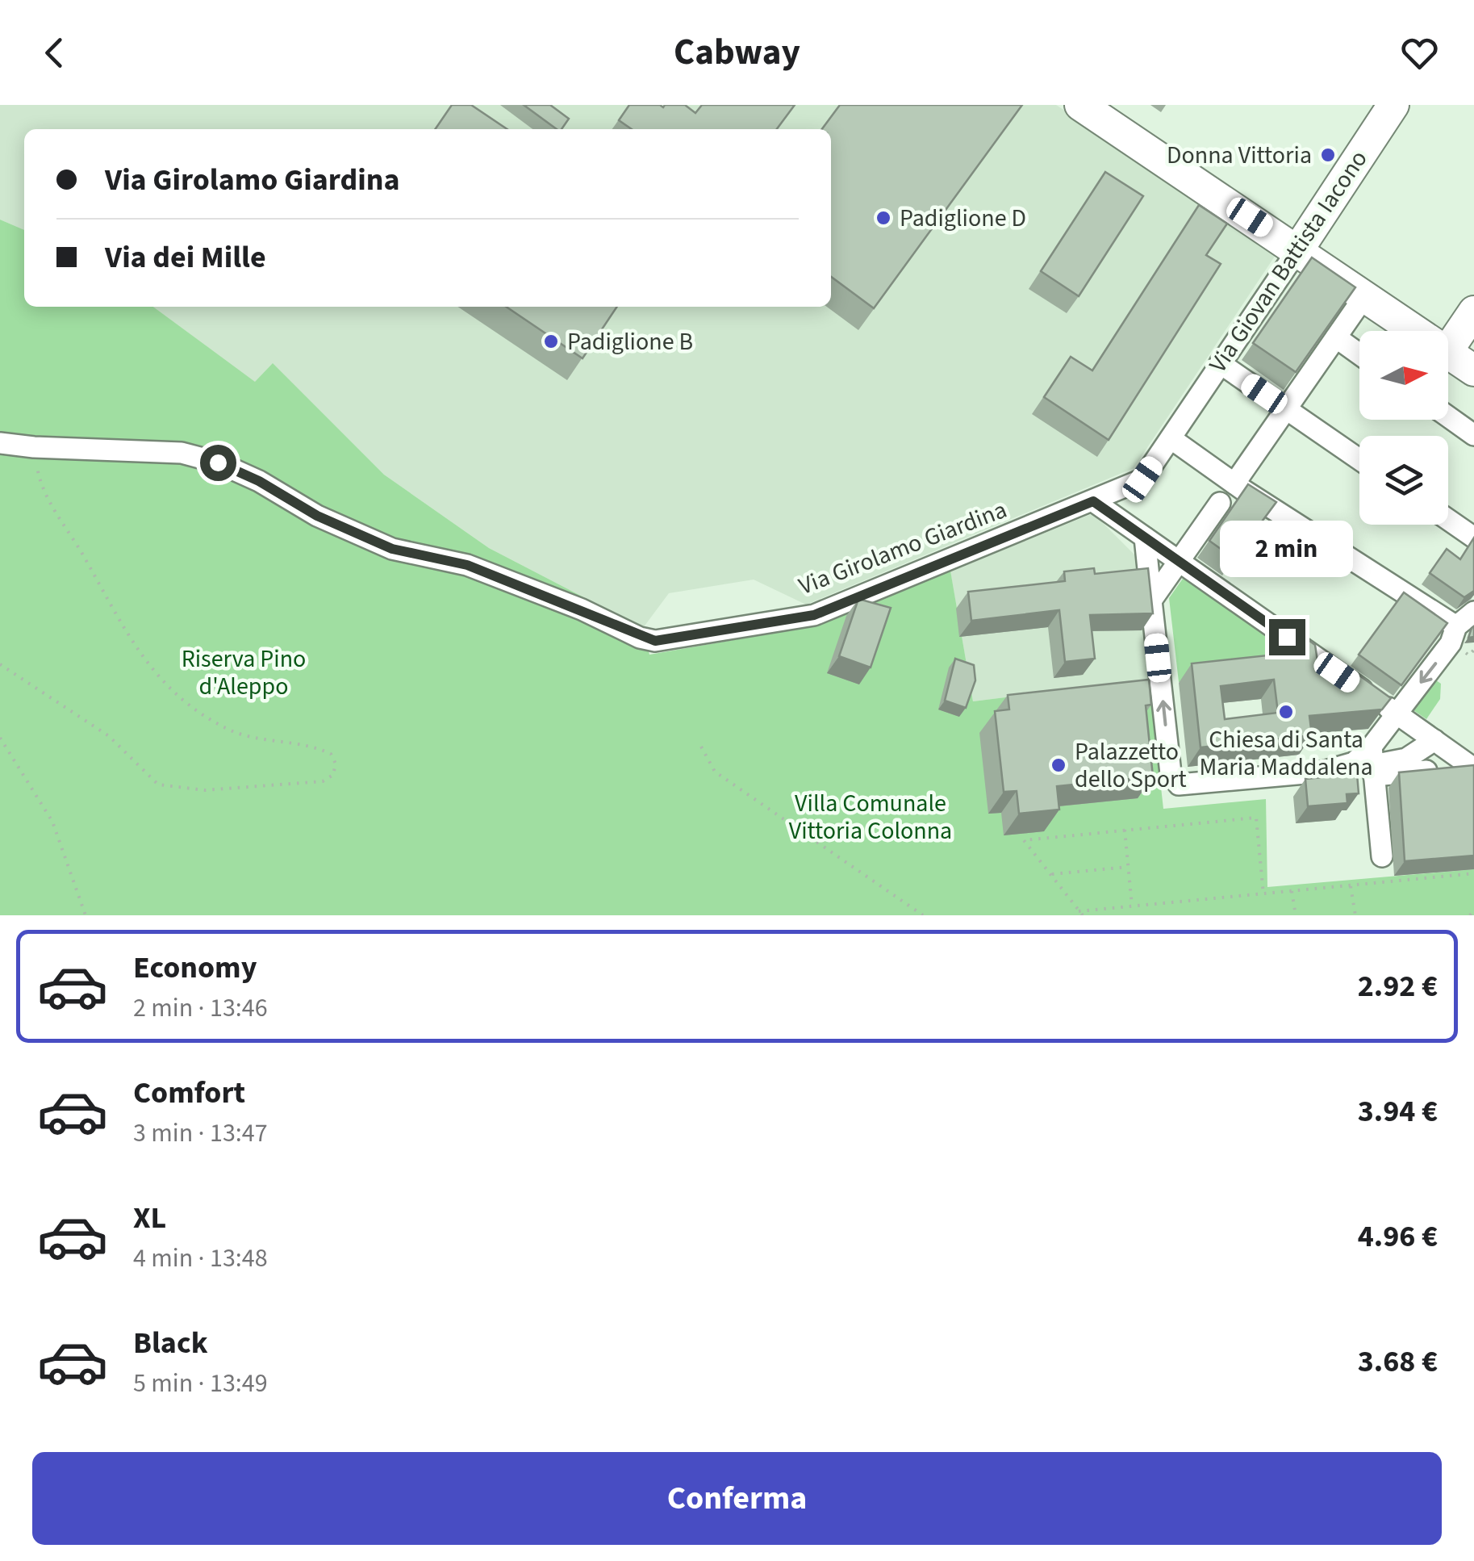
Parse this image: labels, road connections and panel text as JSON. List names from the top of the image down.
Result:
{
  "streets": {
    "main road": ["Via Giovan Battista Iacono"],
    "street": ["Via Girolamo Giardina"]
  },
  "crossings": [
    ["Via Giovan Battista Iacono", "Via Girolamo Giardina"]
  ],
  "parks": ["Riserva Pino d'Aleppo", "Villa Comunale Vittoria Colonna"],
  "places": [
    "Donna Vittoria",
    "Padiglione D",
    "Padiglione B",
    "Chiesa di Santa Maria Maddalena",
    "Palazzetto dello Sport"
  ],
  "north": "right",
  "page": {
    "header": "Cabway",
    "banner": ["Via Girolamo Giardina", "Via dei Mille"],
    "bubble": "2 min",
    "list": [
      {
        "name": "Economy",
        "note": "2 min · 13:46",
        "value": "2.92 €"
      },
      {
        "name": "Comfort",
        "note": "3 min · 13:47",
        "value": "3.94 €"
      },
      {
        "name": "XL",
        "note": "4 min · 13:48",
        "value": "4.96 €"
      },
      {
        "name": "Black",
        "note": "5 min · 13:49",
        "value": "3.68 €"
      }
    ],
    "buttons": "Conferma"
  }
}
